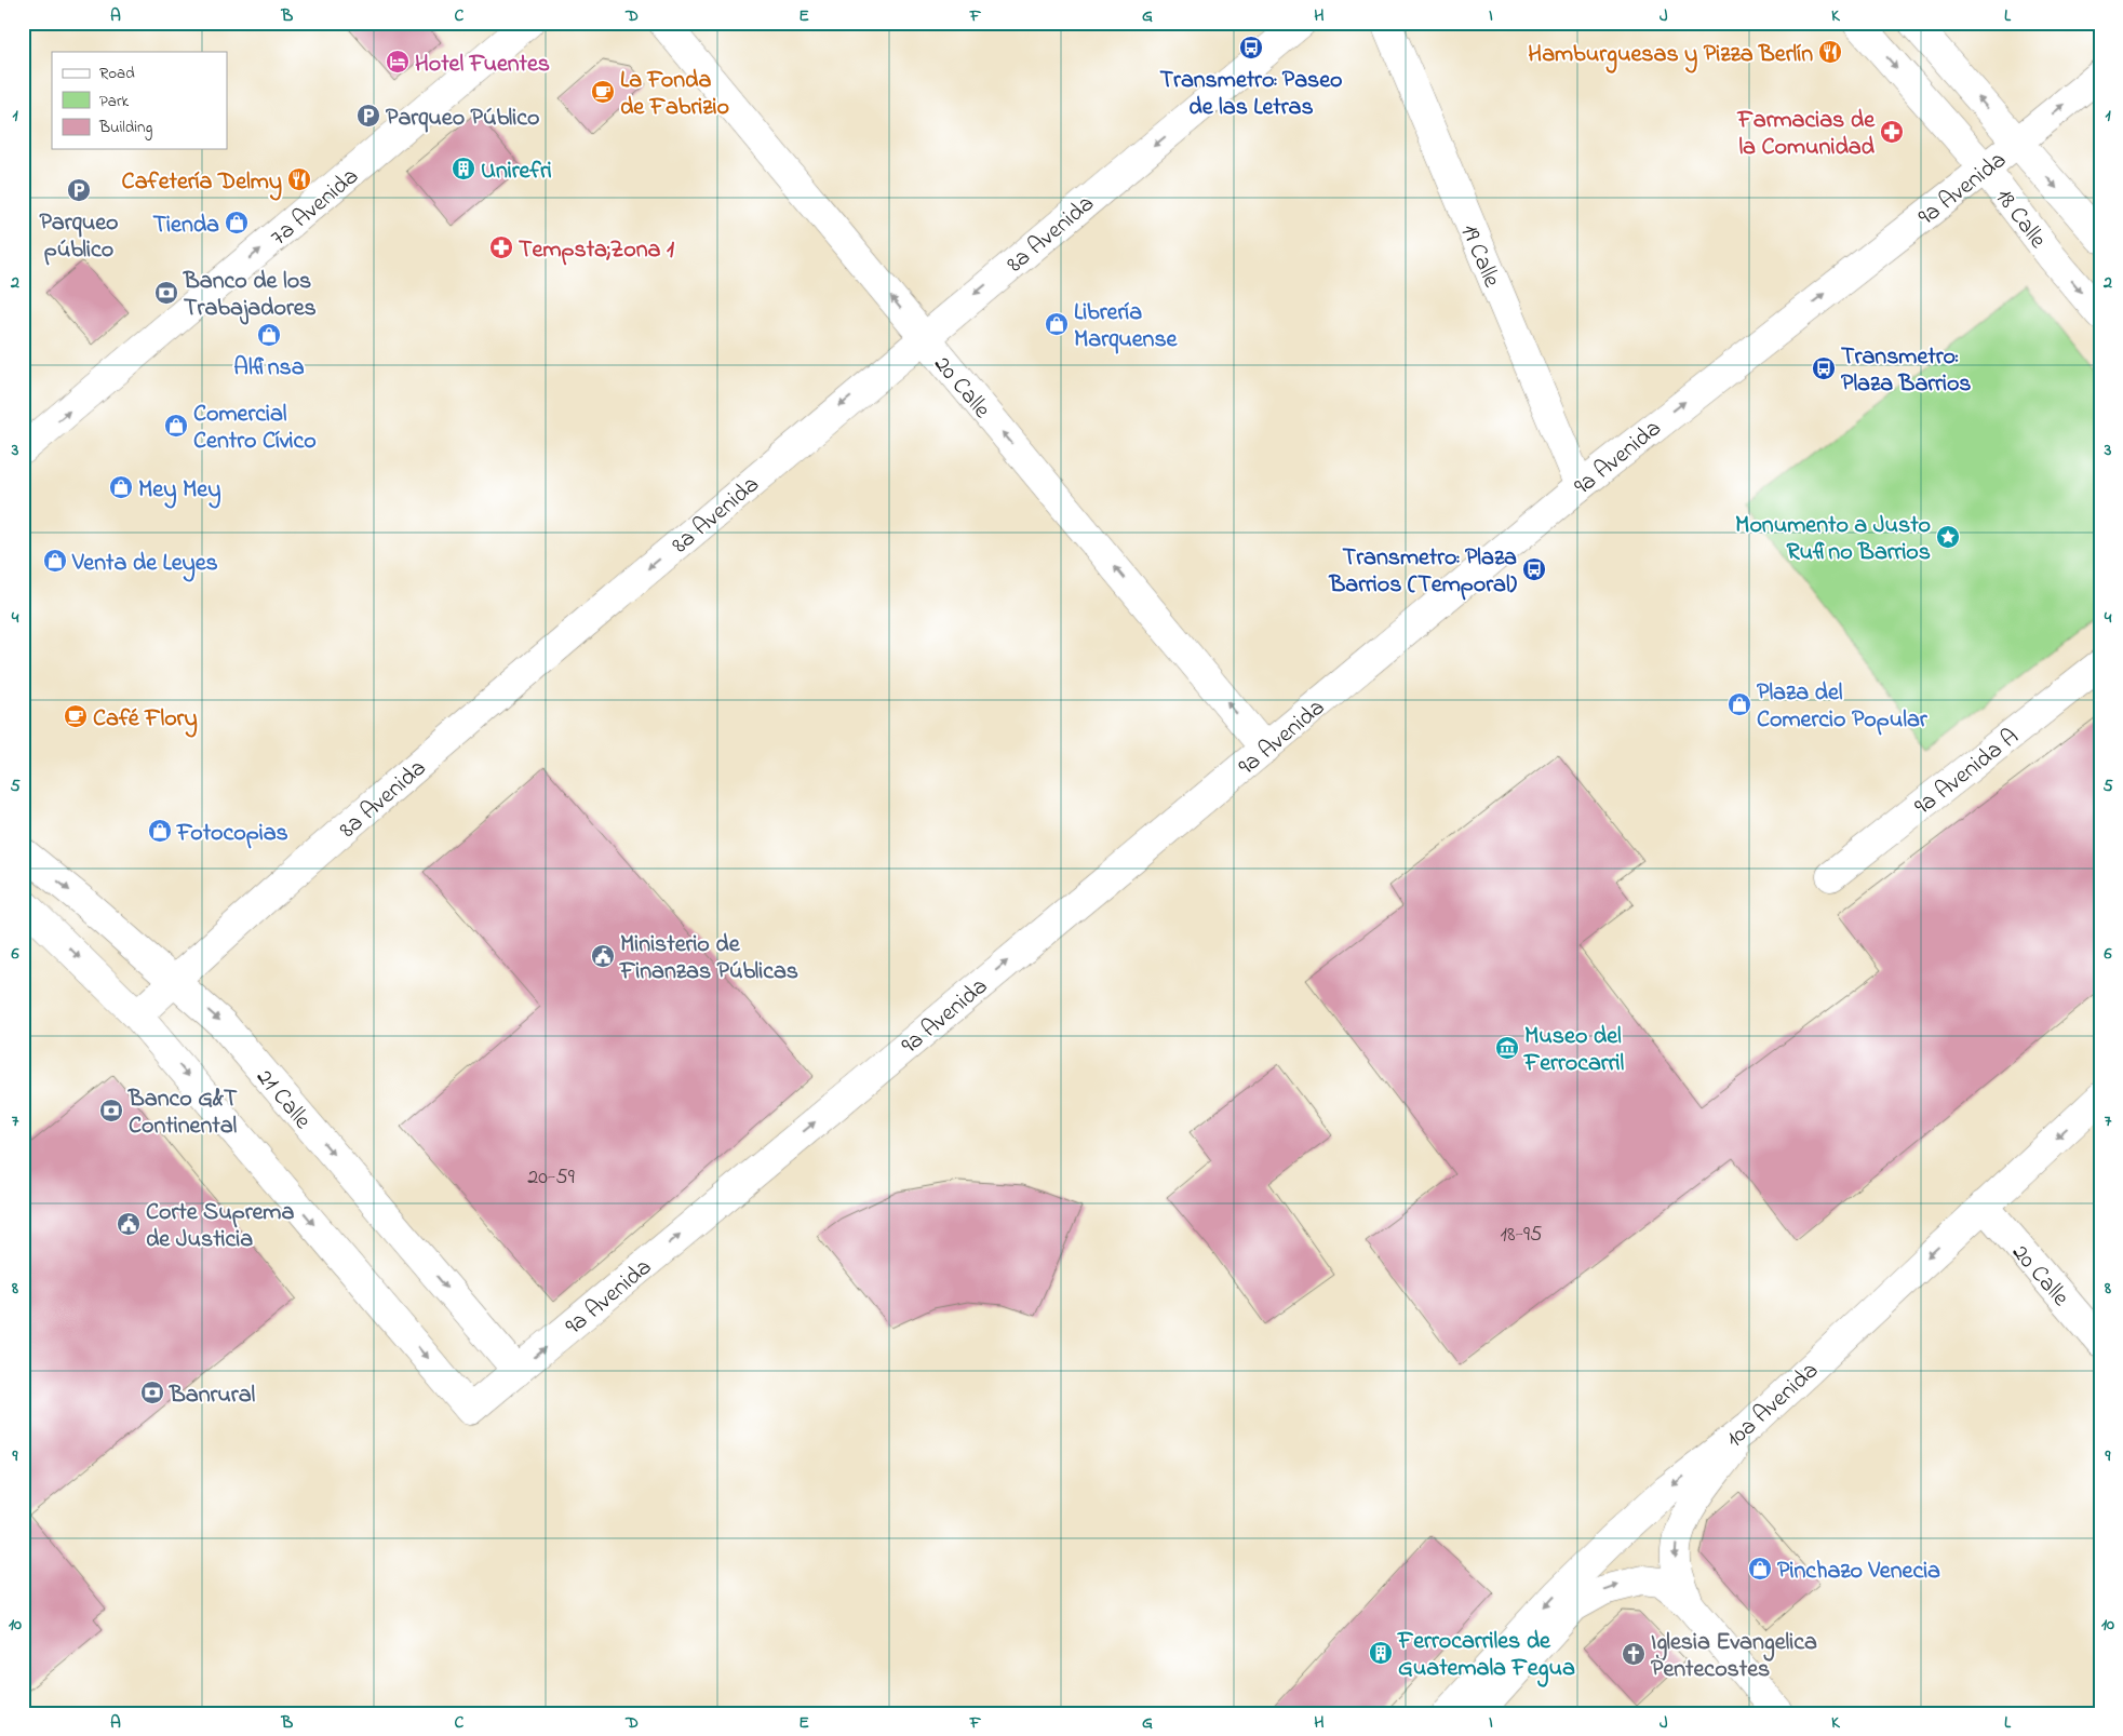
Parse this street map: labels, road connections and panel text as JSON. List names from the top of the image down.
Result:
{
  "streets": {
    "street": [
      "9a Avenida",
      "7a Avenida",
      "18 Calle",
      "8a Avenida",
      "19 Calle",
      "20 Calle",
      "9a Avenida A",
      "21 Calle",
      "10a Avenida"
    ]
  },
  "crossings": [
    ["9a Avenida", "18 Calle"],
    ["9a Avenida", "8a Avenida"],
    ["9a Avenida", "19 Calle"],
    ["9a Avenida", "20 Calle"],
    ["9a Avenida", "21 Calle"],
    ["8a Avenida", "20 Calle"],
    ["8a Avenida", "21 Calle"],
    ["20 Calle", "10a Avenida"]
  ],
  "one_way": [
    "9a Avenida",
    "7a Avenida",
    "8a Avenida",
    "20 Calle",
    "21 Calle",
    "10a Avenida"
  ],
  "places": {
    "bus stop": ["Transmetro: Paseo de las Letras", "Transmetro: Plaza Barrios", "Transmetro: Plaza Barrios (Temporal)"],
    "restaurant": ["Hamburguesas y Pizza Berlín", "Cafetería Delmy"],
    "hotel": ["Hotel Fuentes"],
    "cafe": ["La Fonda de Fabrizio", "Café Flory"],
    "parking": ["Parqueo Público", "Parqueo público"],
    "pharmacy": ["Farmacias de la Comunidad", "Tempsta;Zona 1"],
    "building": ["Unirefri", "Ferrocarriles de Guatemala Fegua"],
    "shop": [
      "Tienda",
      "Librería Marquense",
      "Alfinsa",
      "Comercial Centro Cívico",
      "Mey Mey",
      "Venta de Leyes",
      "Plaza del Comercio Popular",
      "Fotocopias",
      "Pinchazo Venecia"
    ],
    "bank": ["Banco de los Trabajadores", "Banco G&T Continental", "Banrural"],
    "place": ["Monumento a Justo Rufino Barrios"],
    "public building": ["Ministerio de Finanzas Públicas", "Corte Suprema de Justicia"],
    "museum": ["Museo del Ferrocarril"],
    "church": ["Iglesia Evangelica Pentecostes"]
  },
  "house_numbers": ["20-59", "18-95"],
  "legend": ["Road", "Park", "Building"],
  "grid": {
    "columns": [
      "A",
      "B",
      "C",
      "D",
      "E",
      "F",
      "G",
      "H",
      "I",
      "J",
      "K",
      "L"
    ],
    "rows": [
      "1",
      "2",
      "3",
      "4",
      "5",
      "6",
      "7",
      "8",
      "9",
      "10"
    ]
  }
}
